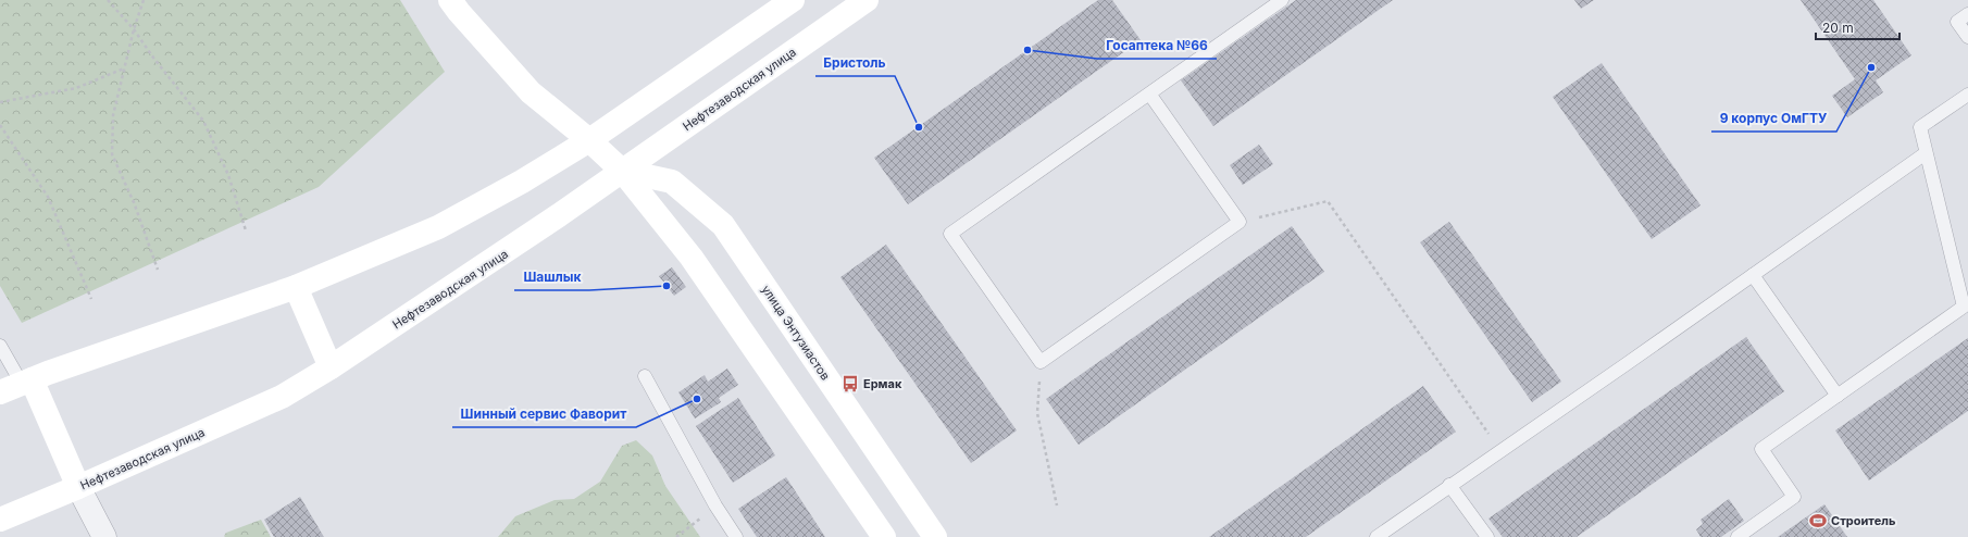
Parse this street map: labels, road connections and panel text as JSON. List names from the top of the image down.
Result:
{
  "streets": {
    "main road": ["Нефтезаводская улица", "улица Энтузиастов"]
  },
  "crossings": [
    ["Нефтезаводская улица", "улица Энтузиастов"]
  ],
  "places": {
    "other": [
      "Госаптека №66",
      "9 корпус ОмГТУ",
      "Бристоль",
      "Шашлык",
      "Шинный сервис Фаворит"
    ],
    "bus stop": ["Ермак"],
    "sports": ["Строитель"]
  },
  "scale_bar": "20 m"
}
